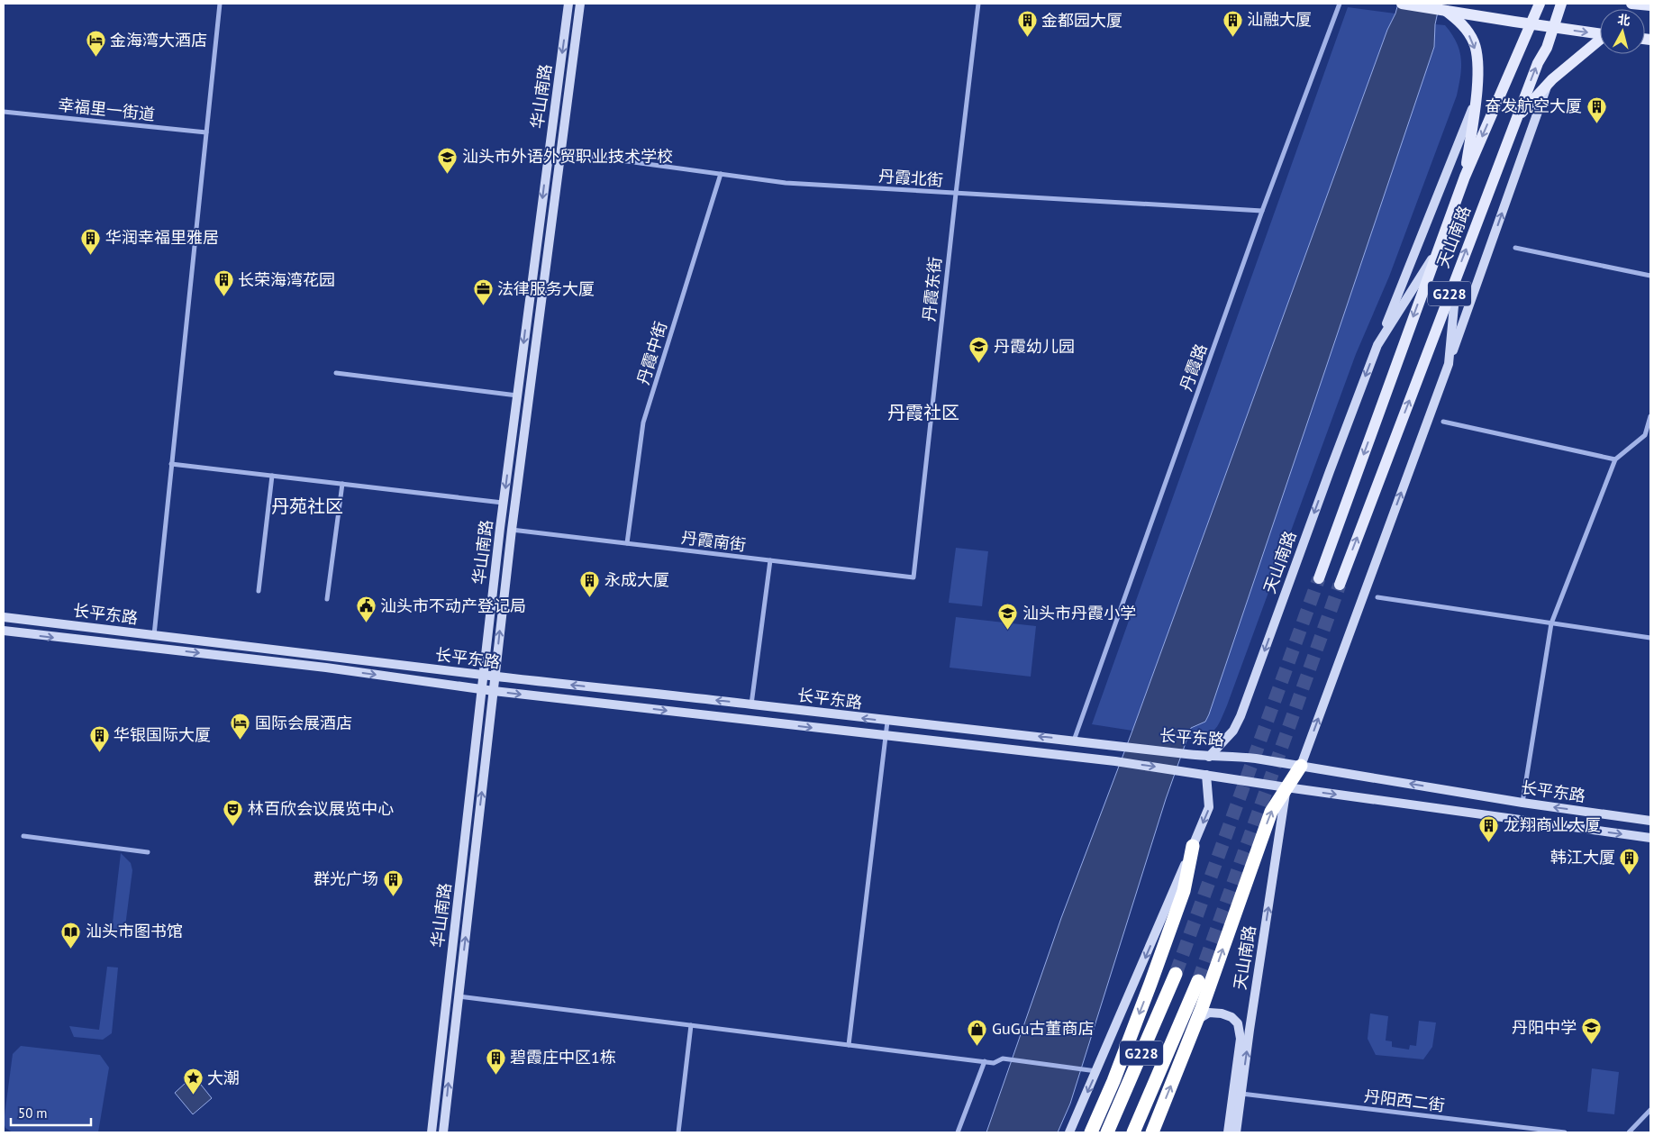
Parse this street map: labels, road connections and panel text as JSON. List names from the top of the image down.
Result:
{
  "streets": {
    "highway": ["G228"],
    "main road": ["天山南路"],
    "street": [
      "华山南路",
      "幸福里一街道",
      "丹霞北街",
      "丹霞东街",
      "丹霞中街",
      "丹霞路",
      "丹霞南街",
      "长平东路",
      "丹阳西二街"
    ]
  },
  "crossings": [
    ["华山南路", "丹霞北街"],
    ["华山南路", "丹霞南街"],
    ["华山南路", "长平东路"],
    ["丹霞北街", "丹霞东街"],
    ["丹霞北街", "丹霞中街"],
    ["丹霞北街", "丹霞路"],
    ["天山南路", "长平东路"],
    ["天山南路", "丹阳西二街"],
    ["丹霞东街", "丹霞南街"],
    ["丹霞中街", "丹霞南街"],
    ["丹霞路", "长平东路"]
  ],
  "districts": ["丹霞社区", "丹苑社区"],
  "places": {
    "building": [
      "汕融大厦",
      "金都园大厦",
      "奋发航空大厦",
      "华润幸福里雅居",
      "长荣海湾花园",
      "永成大厦",
      "华银国际大厦",
      "龙翔商业大厦",
      "韩江大厦",
      "群光广场",
      "碧霞庄中区1栋"
    ],
    "hotel": ["金海湾大酒店", "国际会展酒店"],
    "school or university": [
      "汕头市外语外贸职业技术学校",
      "丹霞幼儿园",
      "汕头市丹霞小学",
      "丹阳中学"
    ],
    "office": ["法律服务大厦"],
    "public building": ["汕头市不动产登记局"],
    "theatre": ["林百欣会议展览中心"],
    "library": ["汕头市图书馆"],
    "shop": ["GuGu古董商店"],
    "place": ["大潮"]
  },
  "scale_bar": "50 m",
  "north": "top"
}
